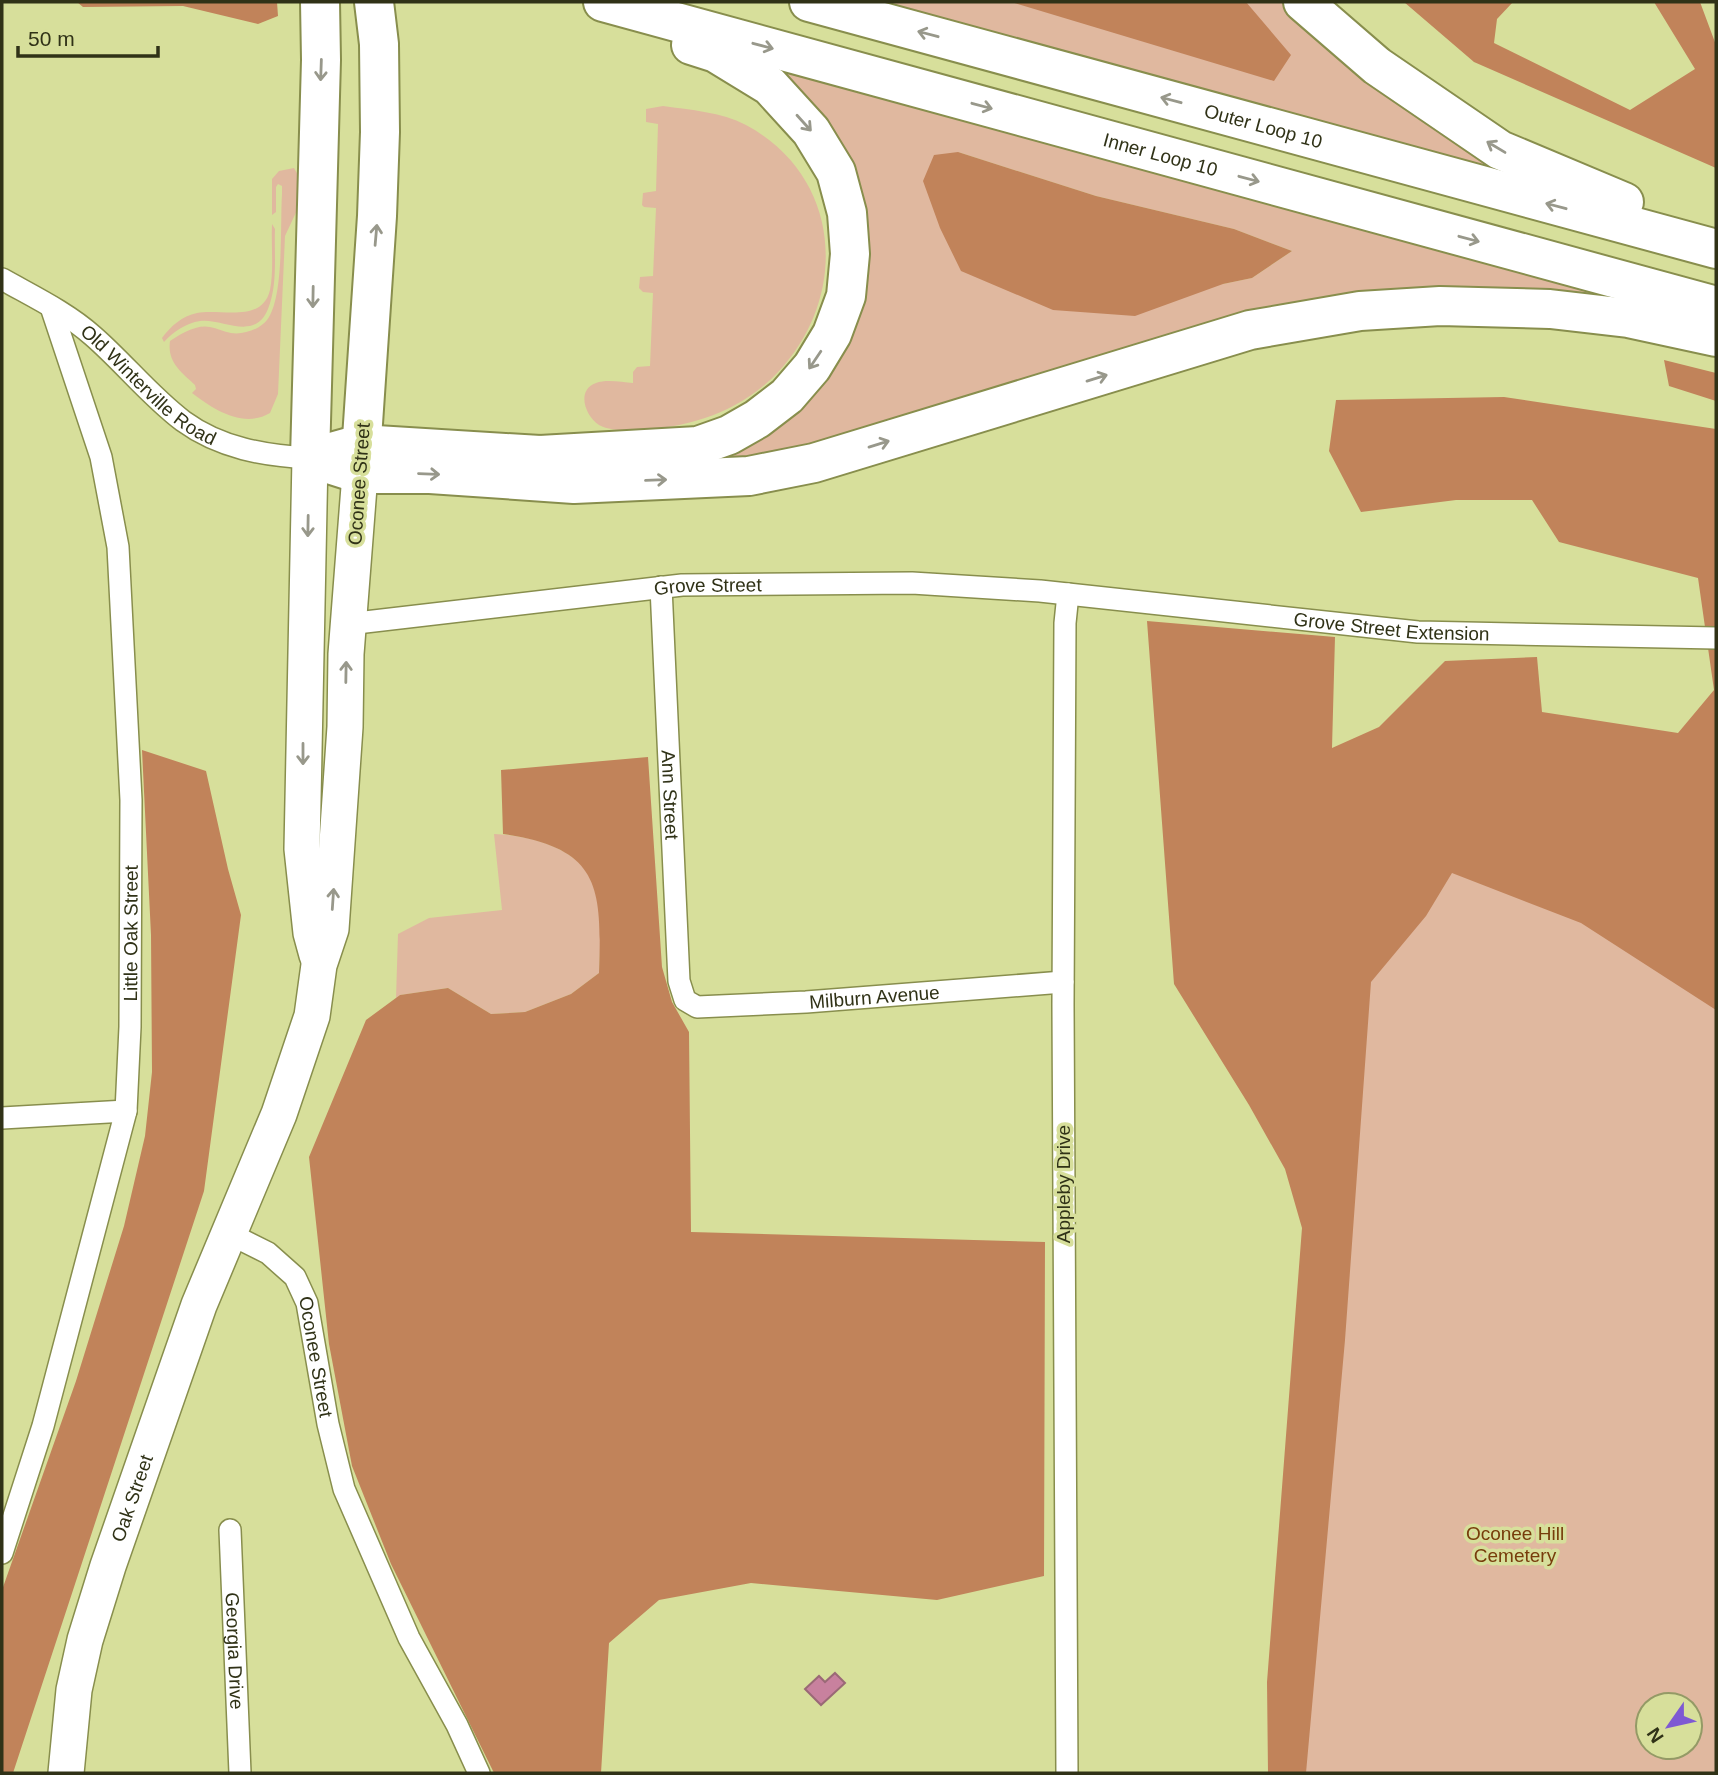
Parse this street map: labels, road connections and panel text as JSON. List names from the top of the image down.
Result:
{
  "streets": {
    "highway": ["Outer Loop 10", "Inner Loop 10", "Oconee Street"],
    "main road": ["Oak Street"],
    "street": [
      "Old Winterville Road",
      "Grove Street",
      "Grove Street Extension",
      "Ann Street",
      "Little Oak Street",
      "Milburn Avenue",
      "Appleby Drive",
      "Georgia Drive"
    ]
  },
  "crossings": [
    ["Old Winterville Road", "Oconee Street"],
    ["Old Winterville Road", "Little Oak Street"],
    ["Oconee Street", "Grove Street"],
    ["Oconee Street", "Oak Street"],
    ["Grove Street", "Grove Street Extension"],
    ["Grove Street", "Ann Street"],
    ["Grove Street", "Appleby Drive"],
    ["Grove Street Extension", "Appleby Drive"],
    ["Ann Street", "Milburn Avenue"],
    ["Milburn Avenue", "Appleby Drive"]
  ],
  "parks": ["Oconee Hill Cemetery"],
  "scale_bar": "50 m",
  "north": "bottom left"
}
